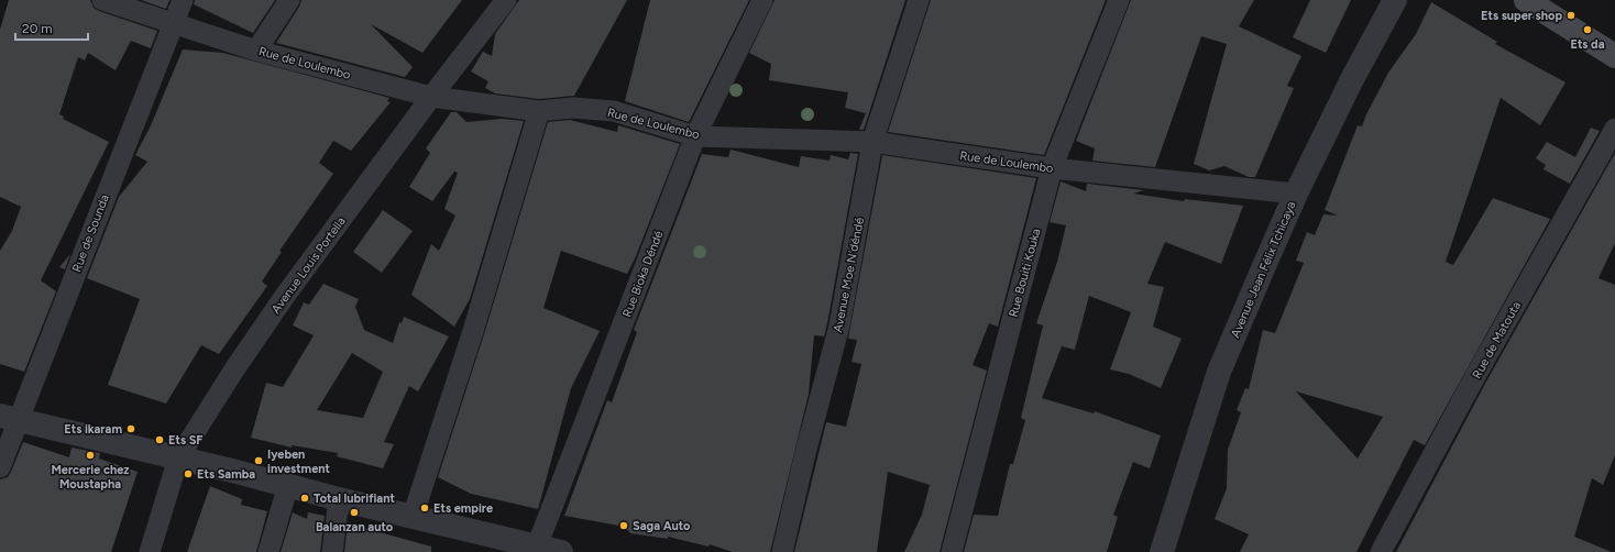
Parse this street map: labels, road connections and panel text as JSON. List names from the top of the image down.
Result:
{
  "streets": {
    "street": [
      "Rue de Loulembo",
      "Rue de Sounda",
      "Avenue Louis Portella",
      "Avenue Jean Félix Tchicaya",
      "Rue Bouiti Kouka",
      "Rue Bioka Déndé",
      "Avenue Moe N'déndé",
      "Rue de Matouta"
    ]
  },
  "crossings": [
    ["Rue de Loulembo", "Rue de Sounda"],
    ["Rue de Loulembo", "Avenue Louis Portella"],
    ["Rue de Loulembo", "Avenue Jean Félix Tchicaya"],
    ["Rue de Loulembo", "Rue Bouiti Kouka"],
    ["Rue de Loulembo", "Rue Bioka Déndé"],
    ["Rue de Loulembo", "Avenue Moe N'déndé"]
  ],
  "places": [
    "Ets super shop",
    "Ets da",
    "Ets ikaram",
    "Ets SF",
    "Mercerie chez Moustapha",
    "Iyeben investment",
    "Ets Samba",
    "Total lubrifiant",
    "Ets empire",
    "Balanzan auto",
    "Saga Auto"
  ],
  "scale_bar": "20 m"
}
